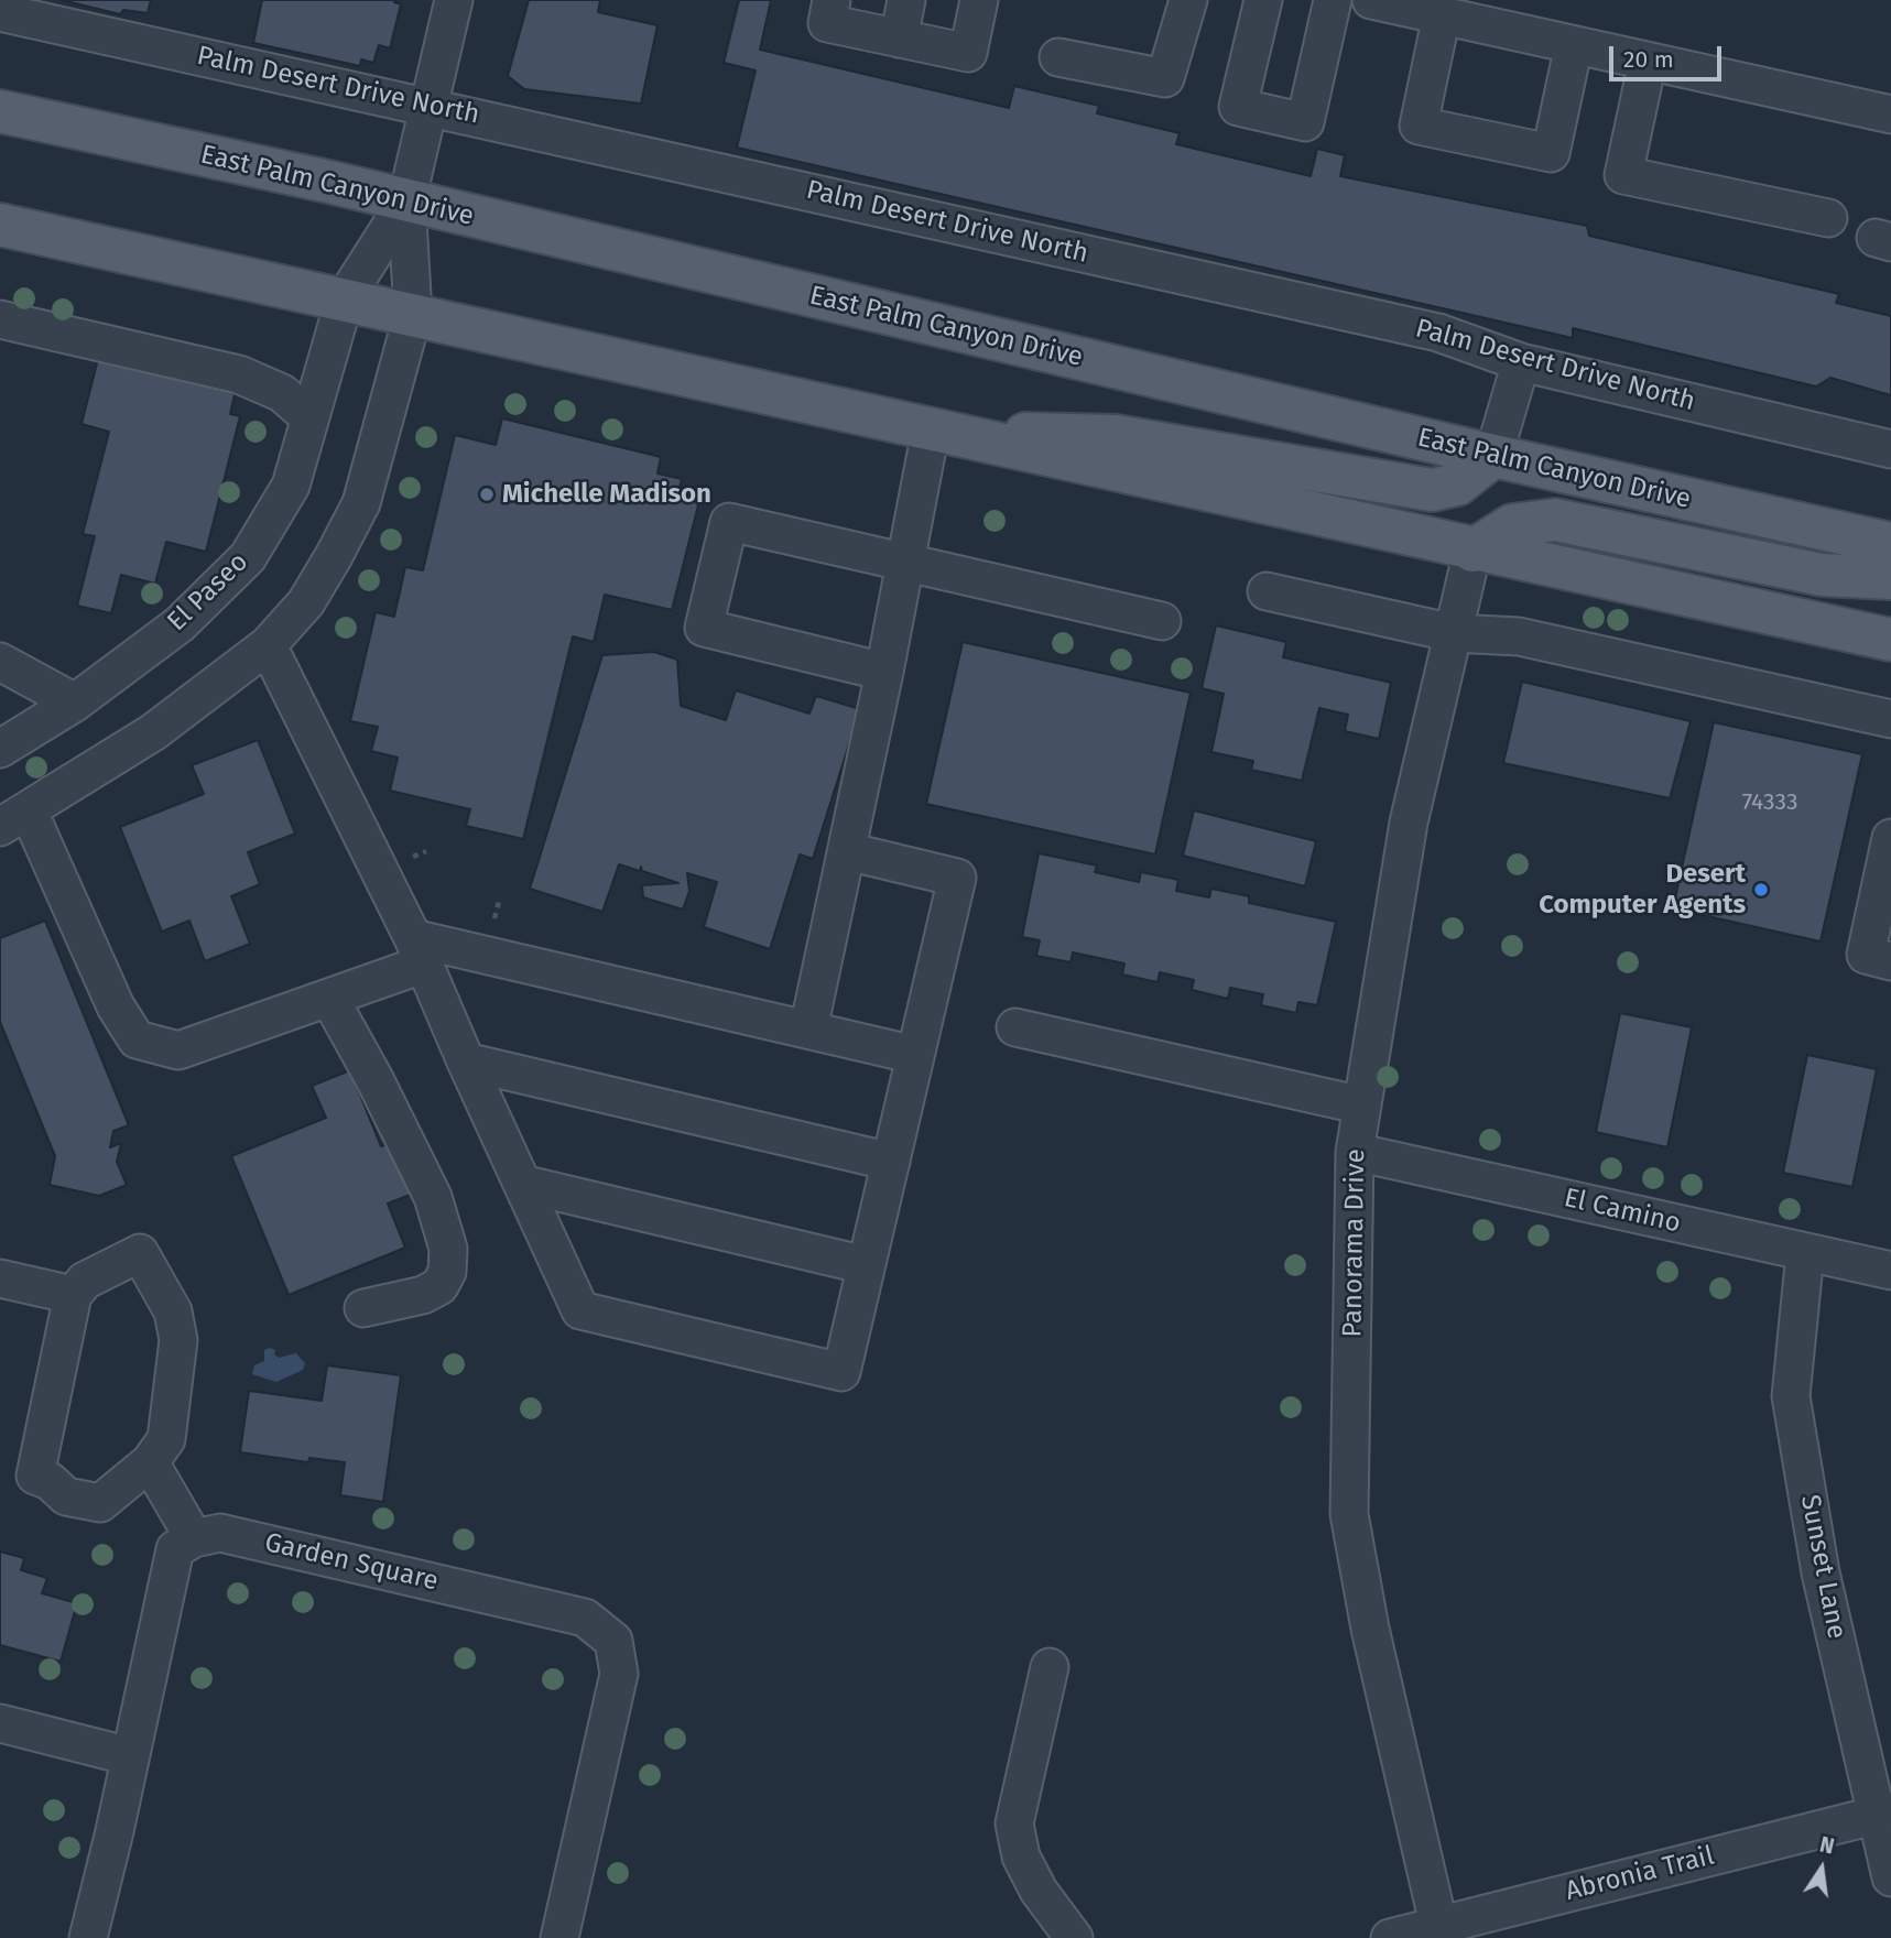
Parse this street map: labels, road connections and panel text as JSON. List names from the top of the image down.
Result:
{
  "streets": {
    "main road": ["East Palm Canyon Drive"],
    "street": [
      "Palm Desert Drive North",
      "El Paseo",
      "El Camino",
      "Panorama Drive",
      "Garden Square",
      "Sunset Lane",
      "Abronia Trail"
    ]
  },
  "crossings": [
    ["East Palm Canyon Drive", "El Paseo"],
    ["El Camino", "Panorama Drive"],
    ["El Camino", "Sunset Lane"],
    ["Panorama Drive", "Abronia Trail"],
    ["Sunset Lane", "Abronia Trail"]
  ],
  "places": ["Michelle Madison", "Desert Computer Agents"],
  "house_numbers": ["74333"],
  "scale_bar": "20 m",
  "north": "top"
}
